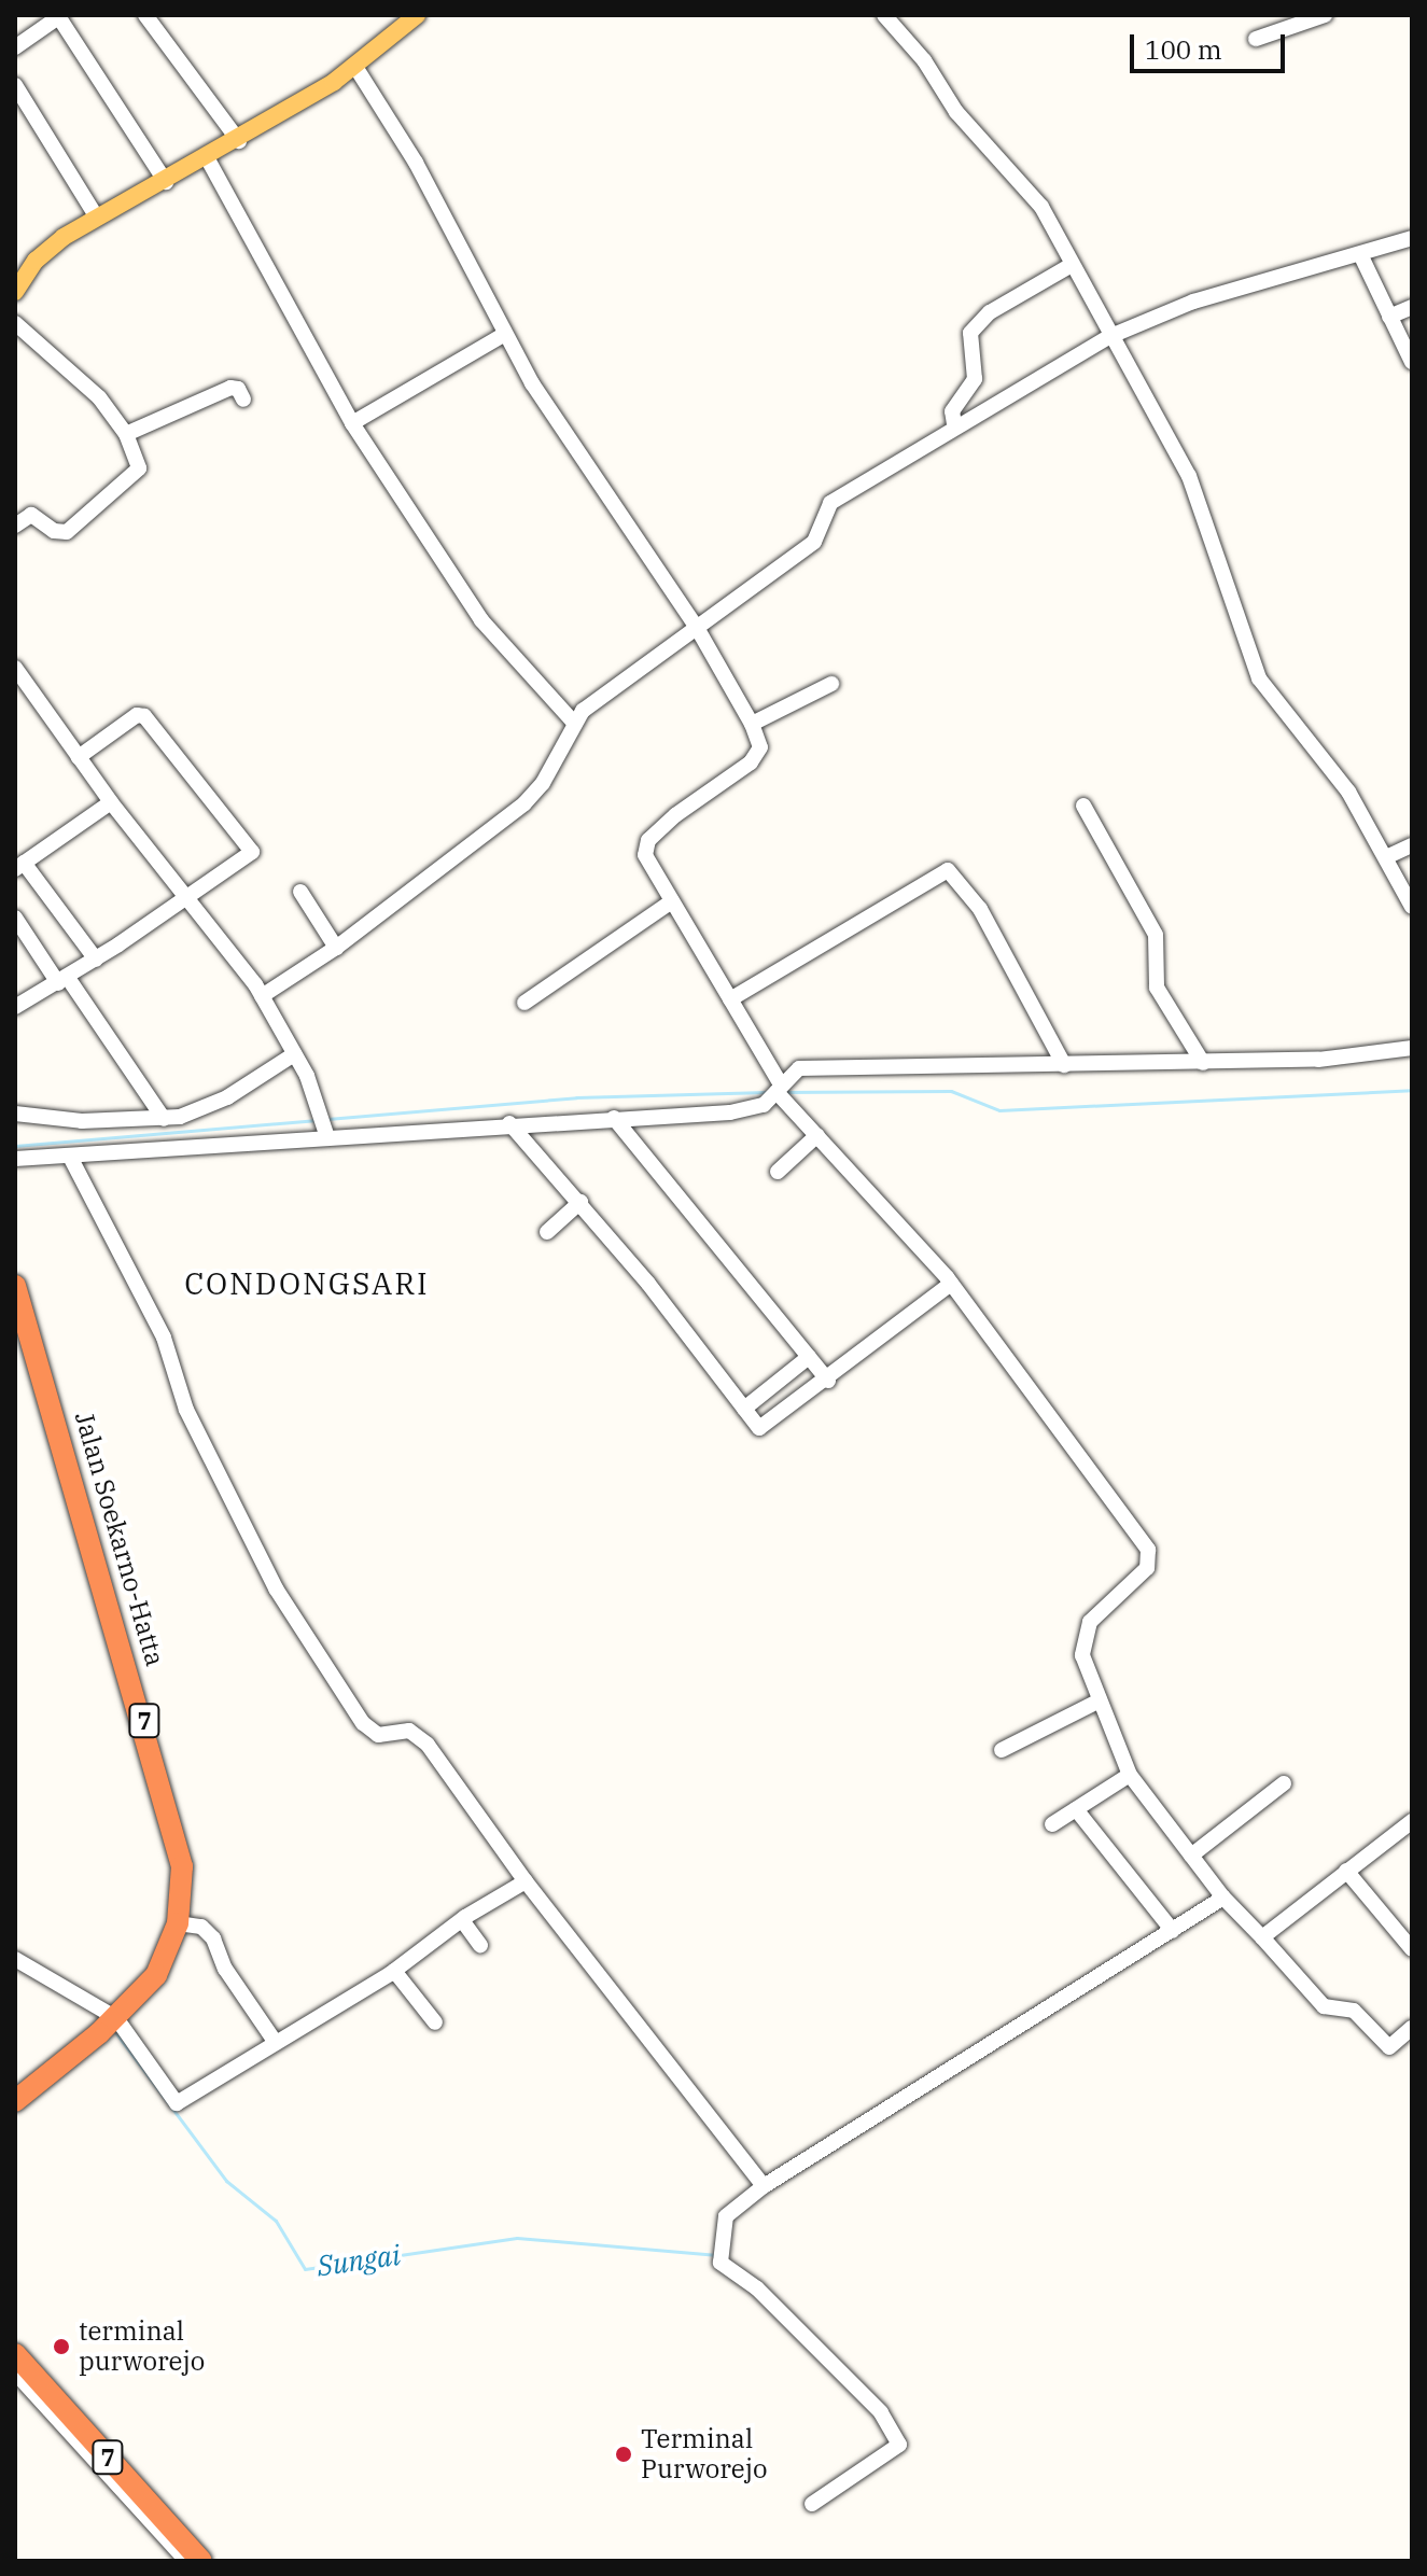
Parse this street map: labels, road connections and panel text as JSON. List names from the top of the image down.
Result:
{
  "streets": {
    "highway": ["Jalan Soekarno-Hatta", "7"]
  },
  "districts": ["CONDONGSARI"],
  "water": ["Sungai"],
  "places": ["terminal purworejo", "Terminal Purworejo"],
  "scale_bar": "100 m"
}
